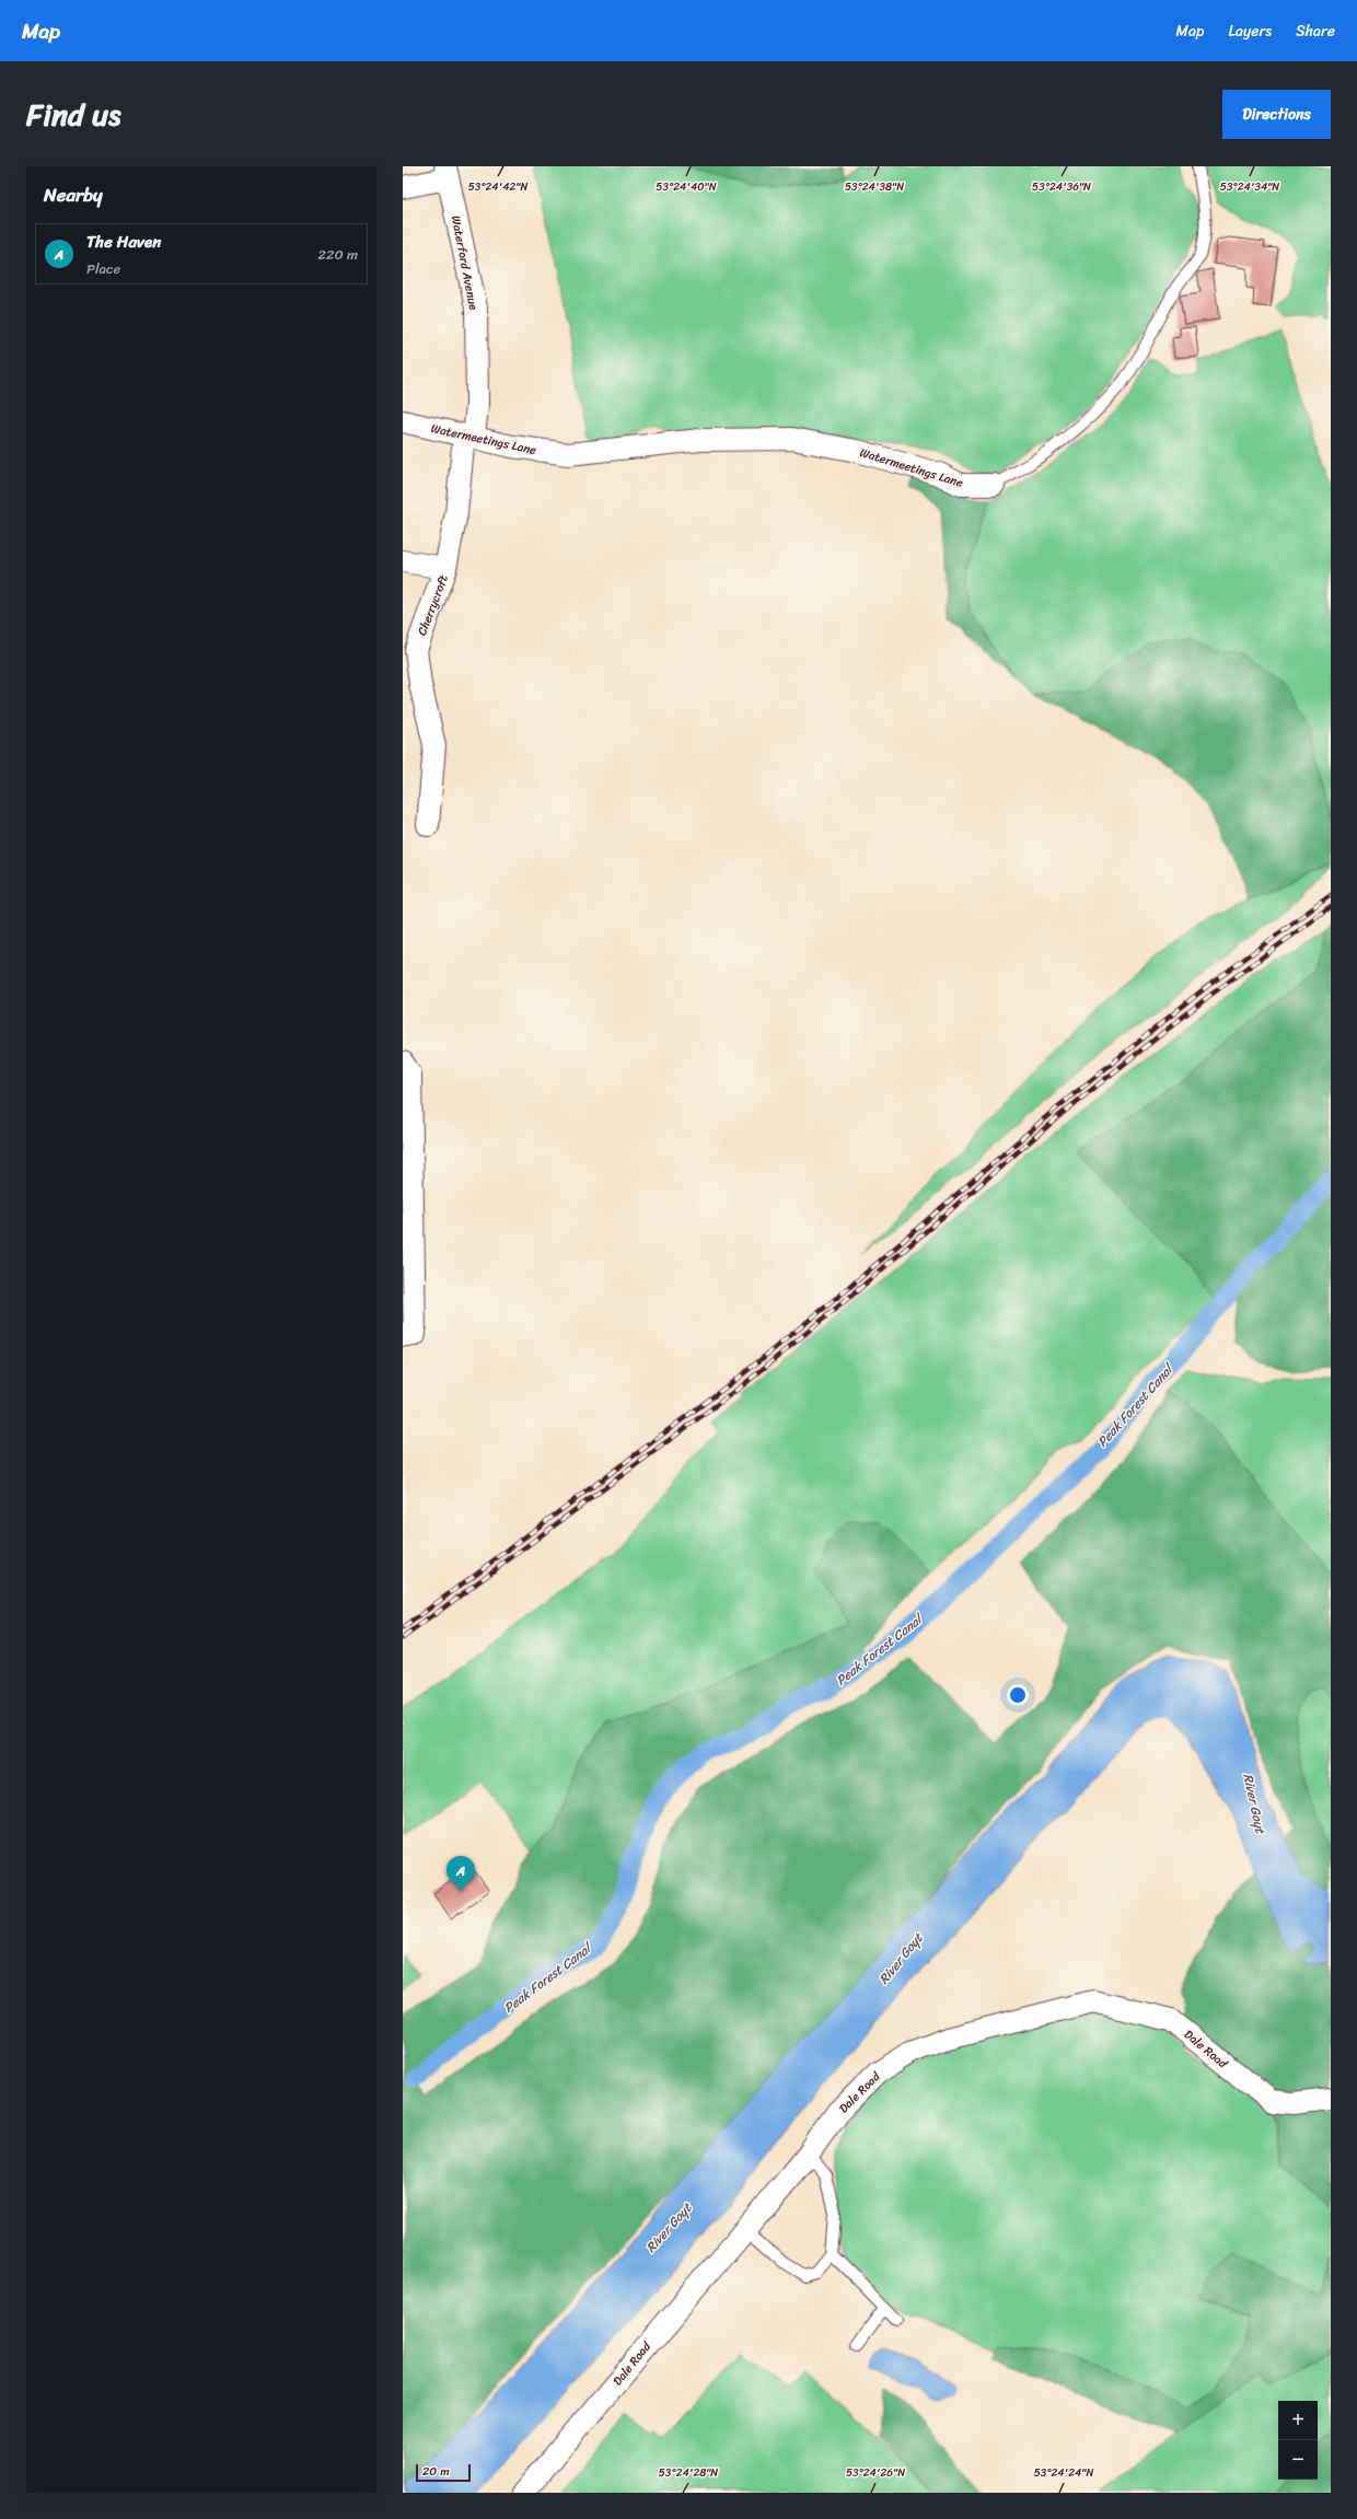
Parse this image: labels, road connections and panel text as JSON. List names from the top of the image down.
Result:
{
  "streets": {
    "street": [
      "Waterford Avenue",
      "Watermeetings Lane",
      "Cherrycroft",
      "Dale Road"
    ]
  },
  "crossings": [
    ["Waterford Avenue", "Watermeetings Lane"],
    ["Waterford Avenue", "Cherrycroft"],
    ["Watermeetings Lane", "Cherrycroft"]
  ],
  "water": ["Peak Forest Canal", "River Goyt"],
  "scale_bar": "20 m",
  "page": {
    "header": "Map",
    "nav": ["Map", "Layers", "Share"],
    "title": "Find us",
    "buttons": "Directions",
    "heading": "Nearby",
    "list": [
      {
        "mark": "A",
        "name": "The Haven",
        "note": "Place",
        "value": "220 m"
      }
    ],
    "pins": "A",
    "map_buttons": ["+", "−"],
    "scale": "20 m"
  },
  "coordinates": [
    "53°24'42\"N",
    "53°24'40\"N",
    "53°24'38\"N",
    "53°24'36\"N",
    "53°24'34\"N",
    "53°24'28\"N",
    "53°24'26\"N",
    "53°24'24\"N"
  ]
}
